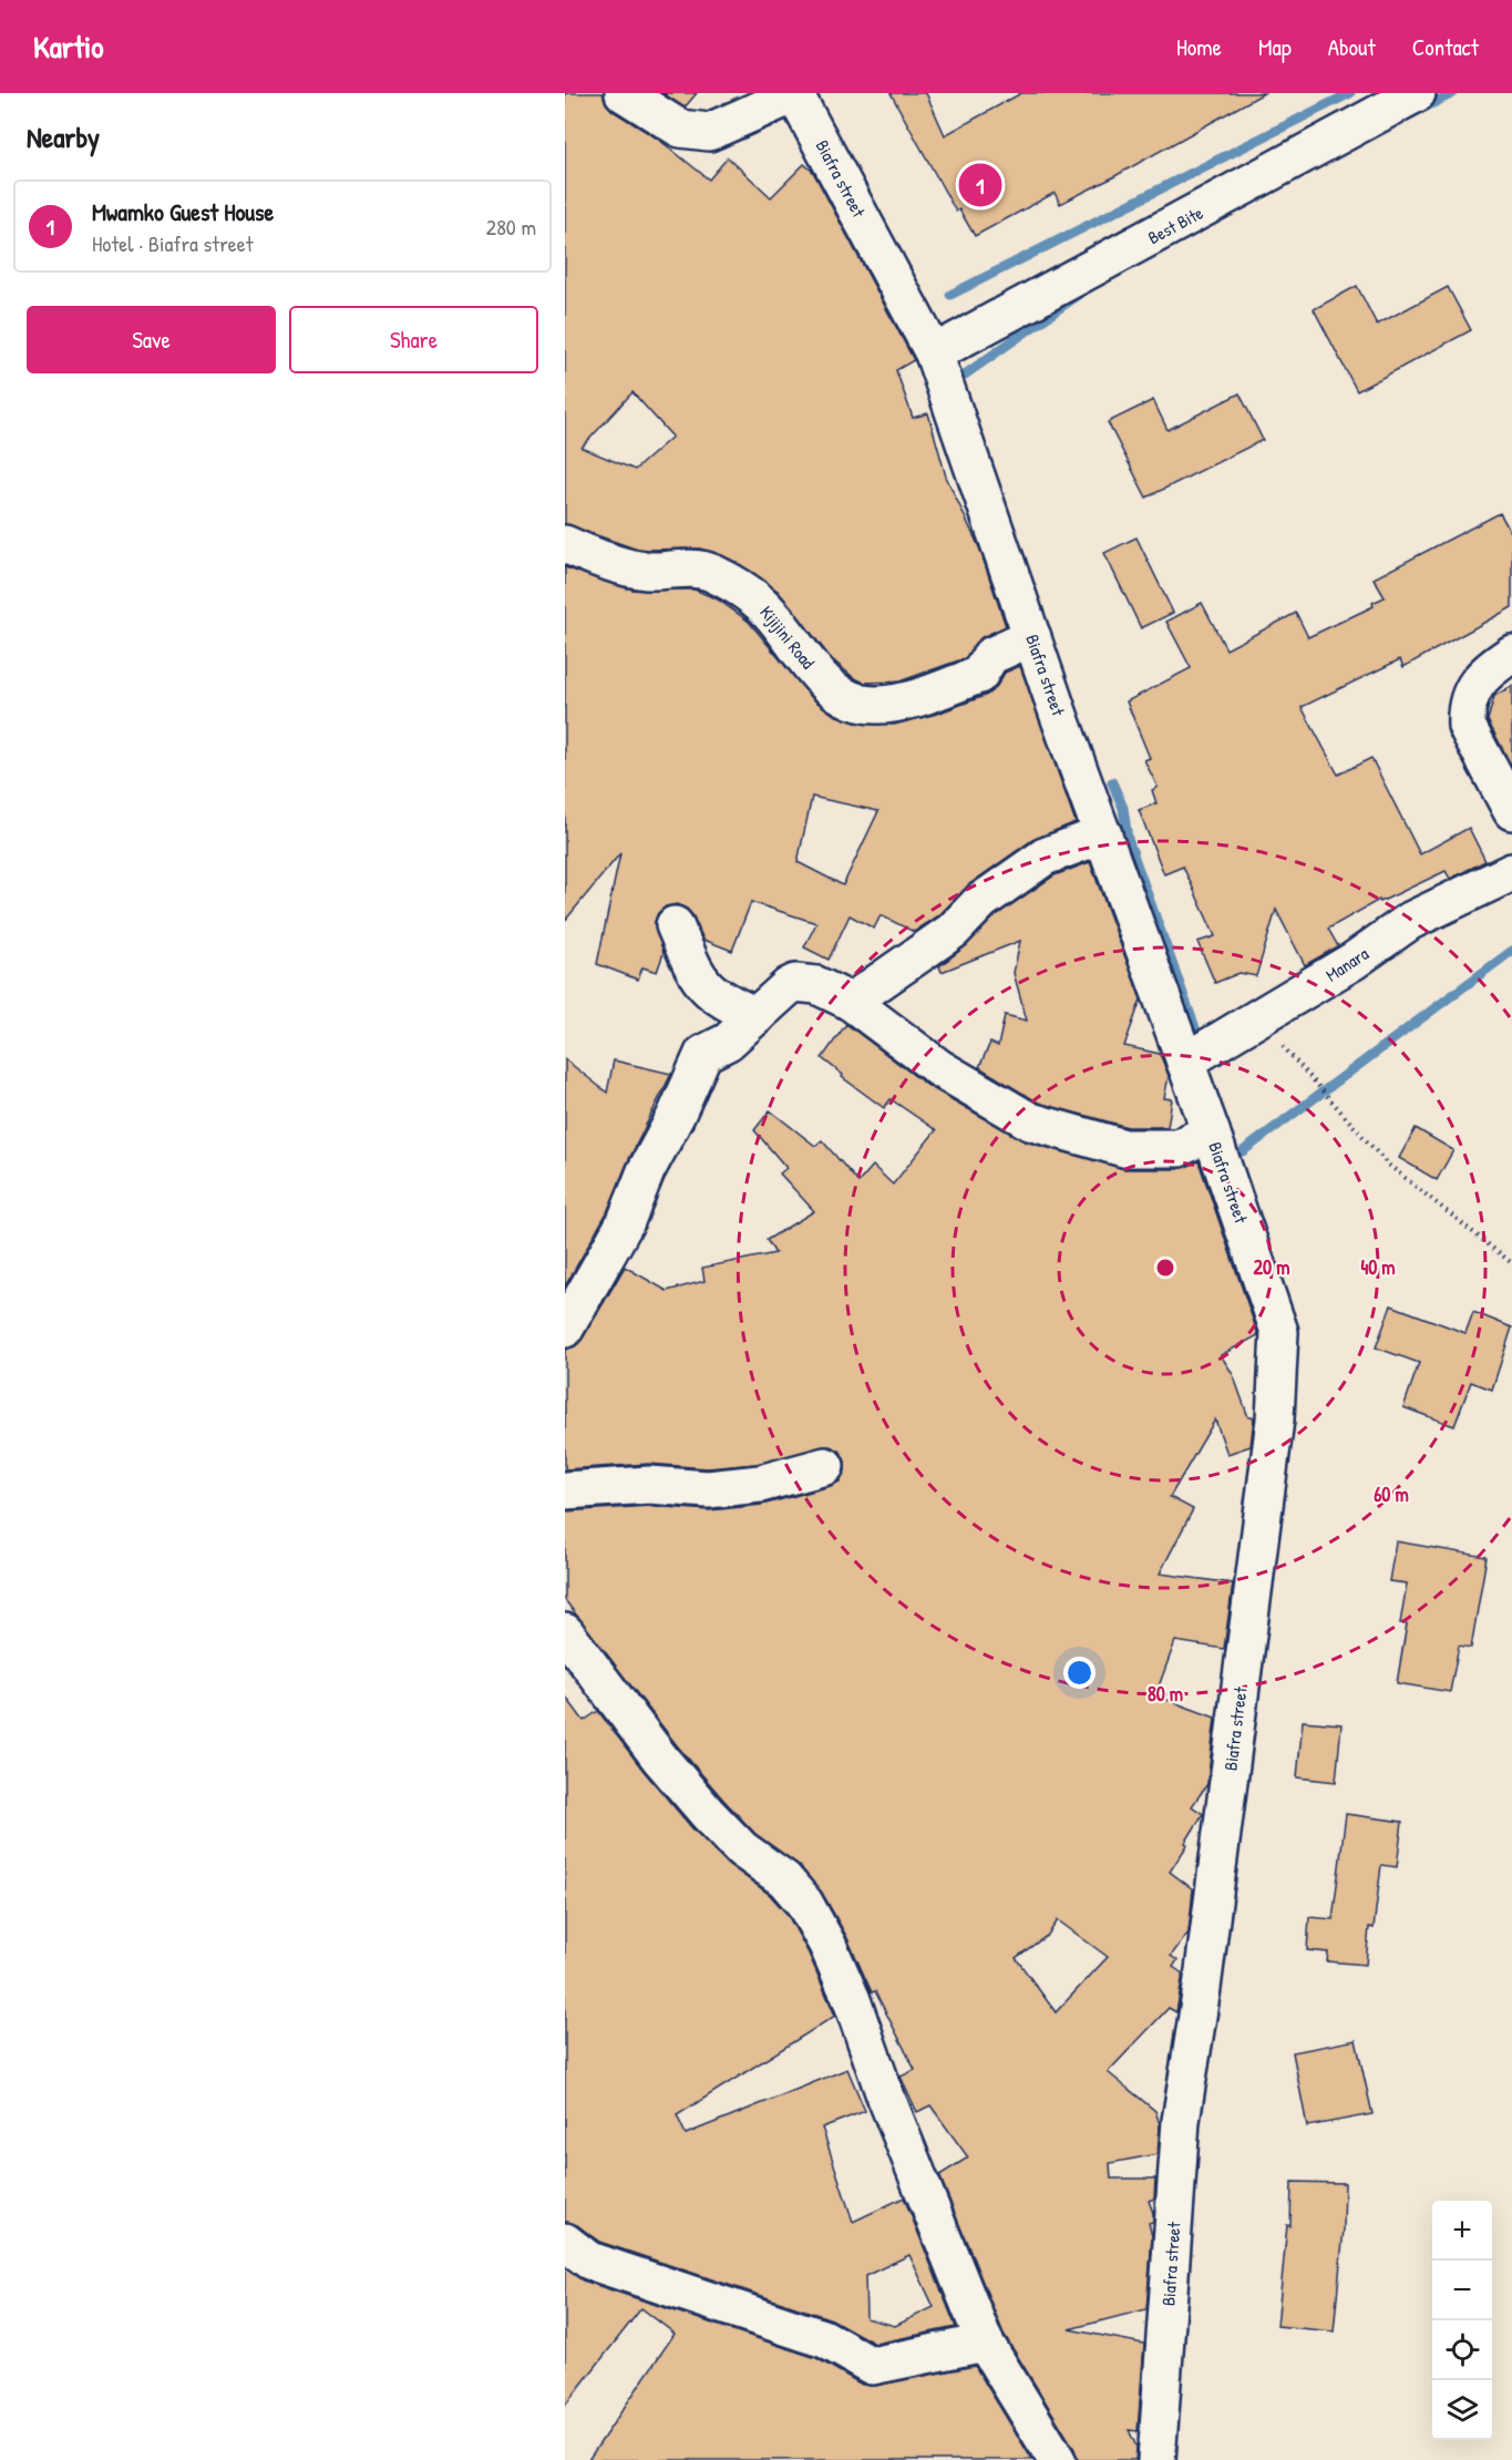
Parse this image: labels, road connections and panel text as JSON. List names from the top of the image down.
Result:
{
  "streets": {
    "street": [
      "Biafra street",
      "Best Bite",
      "Kijijini Road",
      "Manara"
    ]
  },
  "crossings": [
    ["Biafra street", "Best Bite"],
    ["Biafra street", "Kijijini Road"],
    ["Biafra street", "Manara"]
  ],
  "page": {
    "header": "Kartio",
    "nav": [
      "Home",
      "Map",
      "About",
      "Contact"
    ],
    "heading": "Nearby",
    "pins": "1",
    "list": [
      {
        "mark": "1",
        "name": "Mwamko Guest House",
        "note": "Hotel · Biafra street",
        "value": "280 m"
      }
    ],
    "buttons": ["Save", "Share"],
    "map_buttons": ["+", "−"]
  },
  "rings": [
    "20 m",
    "40 m",
    "60 m",
    "80 m"
  ]
}
